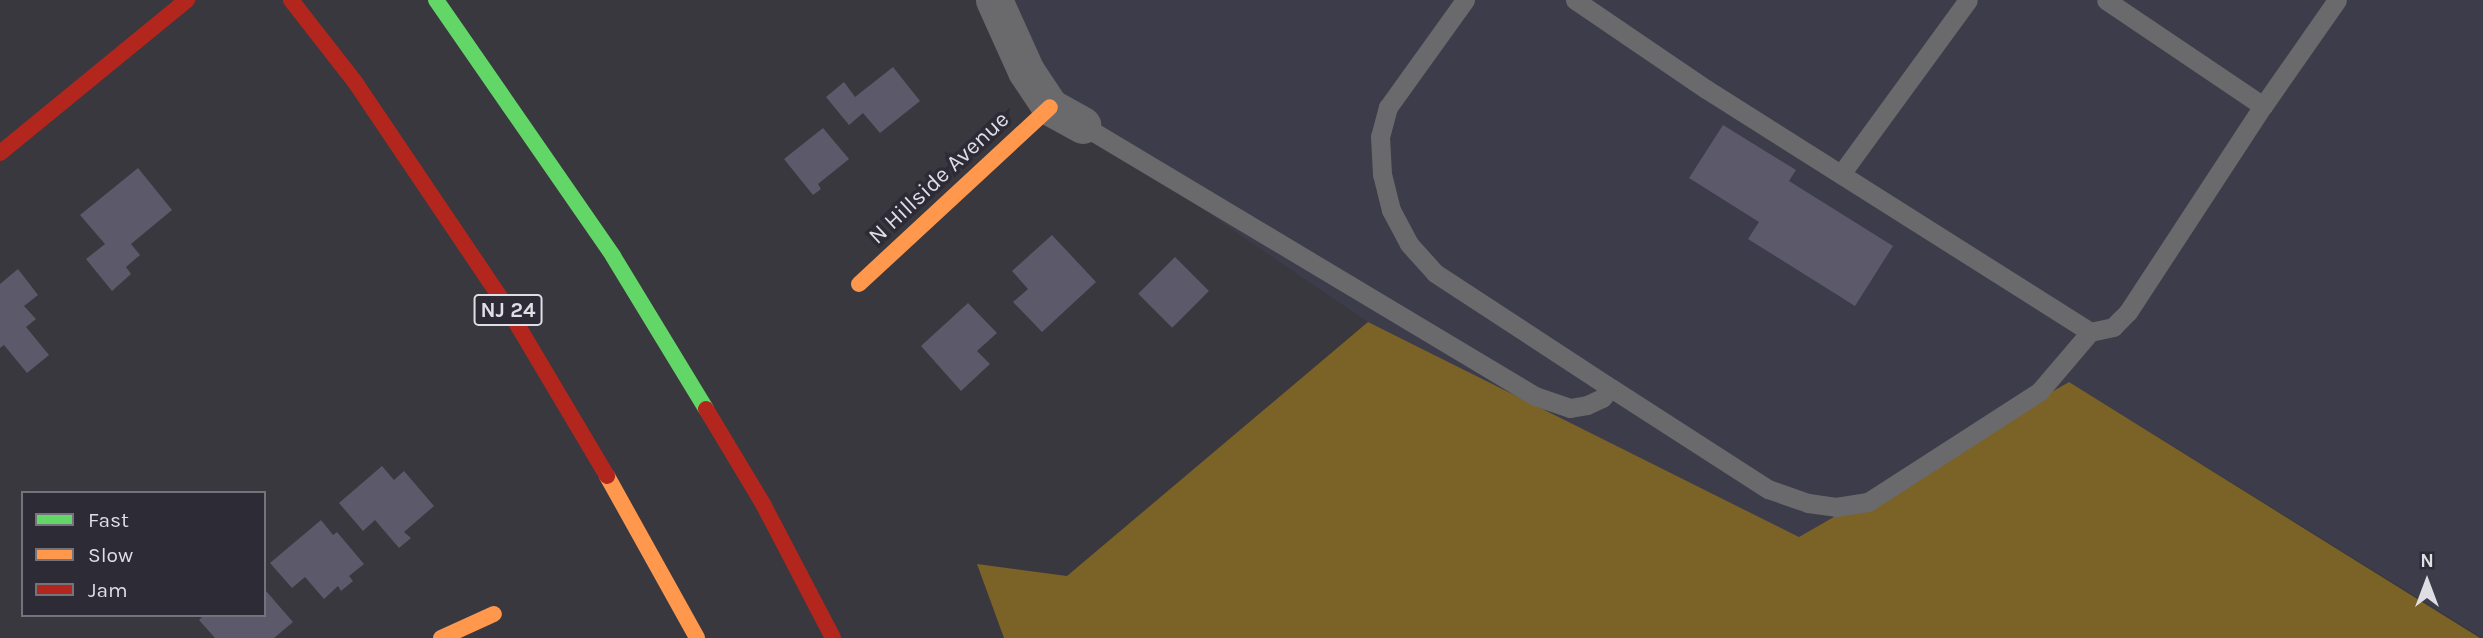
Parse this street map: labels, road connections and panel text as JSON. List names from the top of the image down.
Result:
{
  "streets": {
    "main road": ["N Hillside Avenue", "NJ 24"]
  },
  "legend": ["Fast", "Slow", "Jam"],
  "north": "top"
}
